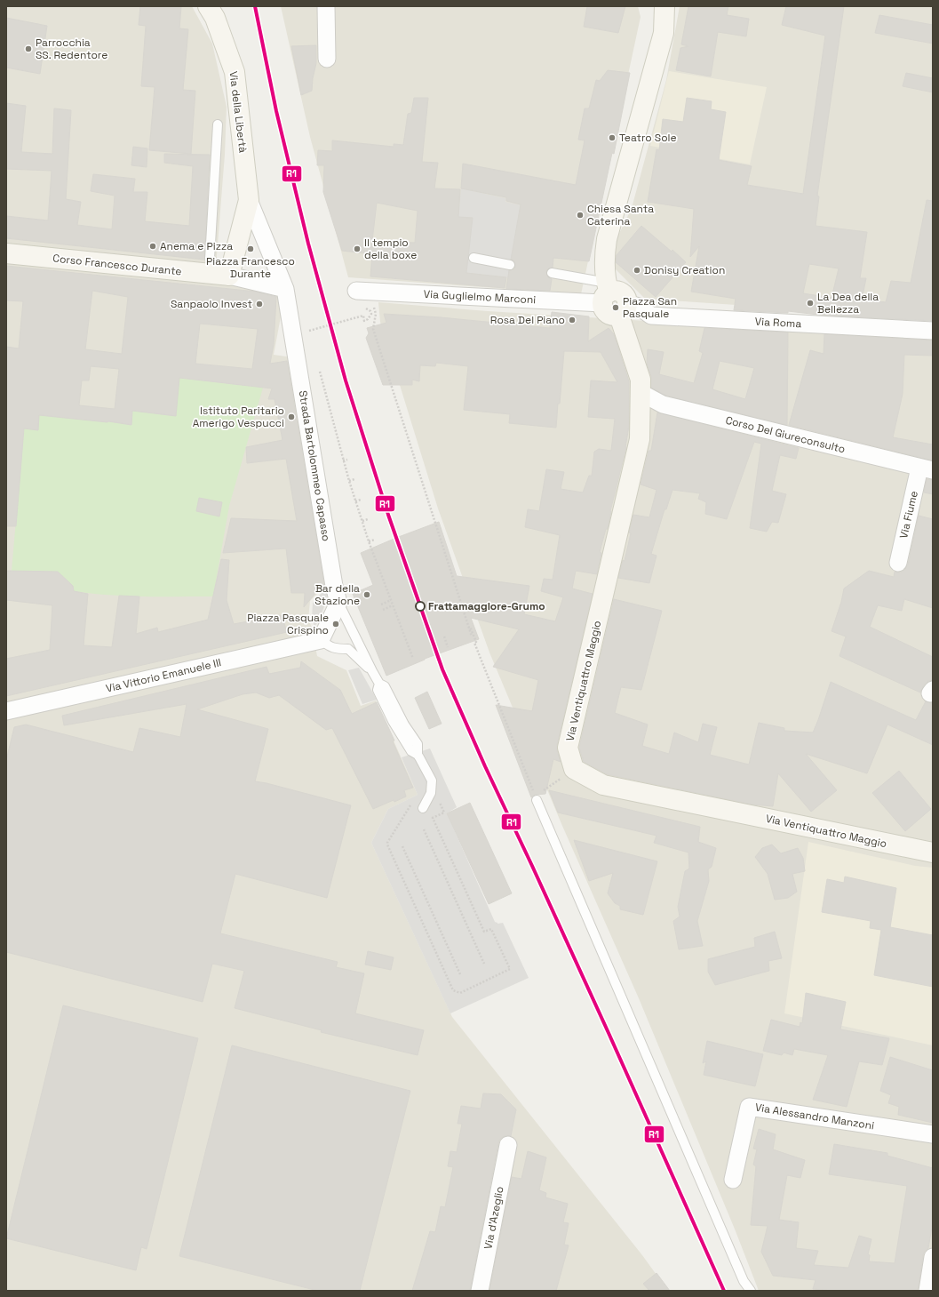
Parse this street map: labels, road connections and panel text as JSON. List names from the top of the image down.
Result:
{
  "streets": {
    "street": [
      "Via della Libertà",
      "Corso Francesco Durante",
      "Via Guglielmo Marconi",
      "Via Roma",
      "Corso Del Giureconsulto",
      "Strada Bartolommeo Capasso",
      "Via Fiume",
      "Via Vittorio Emanuele III",
      "Via Ventiquattro Maggio",
      "Via Alessandro Manzoni",
      "Via d'Azeglio"
    ]
  },
  "crossings": [
    ["Via Roma", "Via Ventiquattro Maggio"],
    ["Corso Del Giureconsulto", "Via Fiume"],
    ["Corso Del Giureconsulto", "Via Ventiquattro Maggio"]
  ],
  "places": [
    "Parrocchia SS. Redentore",
    "Teatro Sole",
    "Chiesa Santa Caterina",
    "Anema e Pizza",
    "Piazza Francesco Durante",
    "Il tempio della boxe",
    "Donisy Creation",
    "La Dea della Bellezza",
    "Sanpaolo Invest",
    "Piazza San Pasquale",
    "Rosa Del Piano",
    "Istituto Paritario Amerigo Vespucci",
    "Bar della Stazione",
    "Frattamaggiore-Grumo",
    "Piazza Pasquale Crispino"
  ],
  "lines": ["transit line R1"]
}
